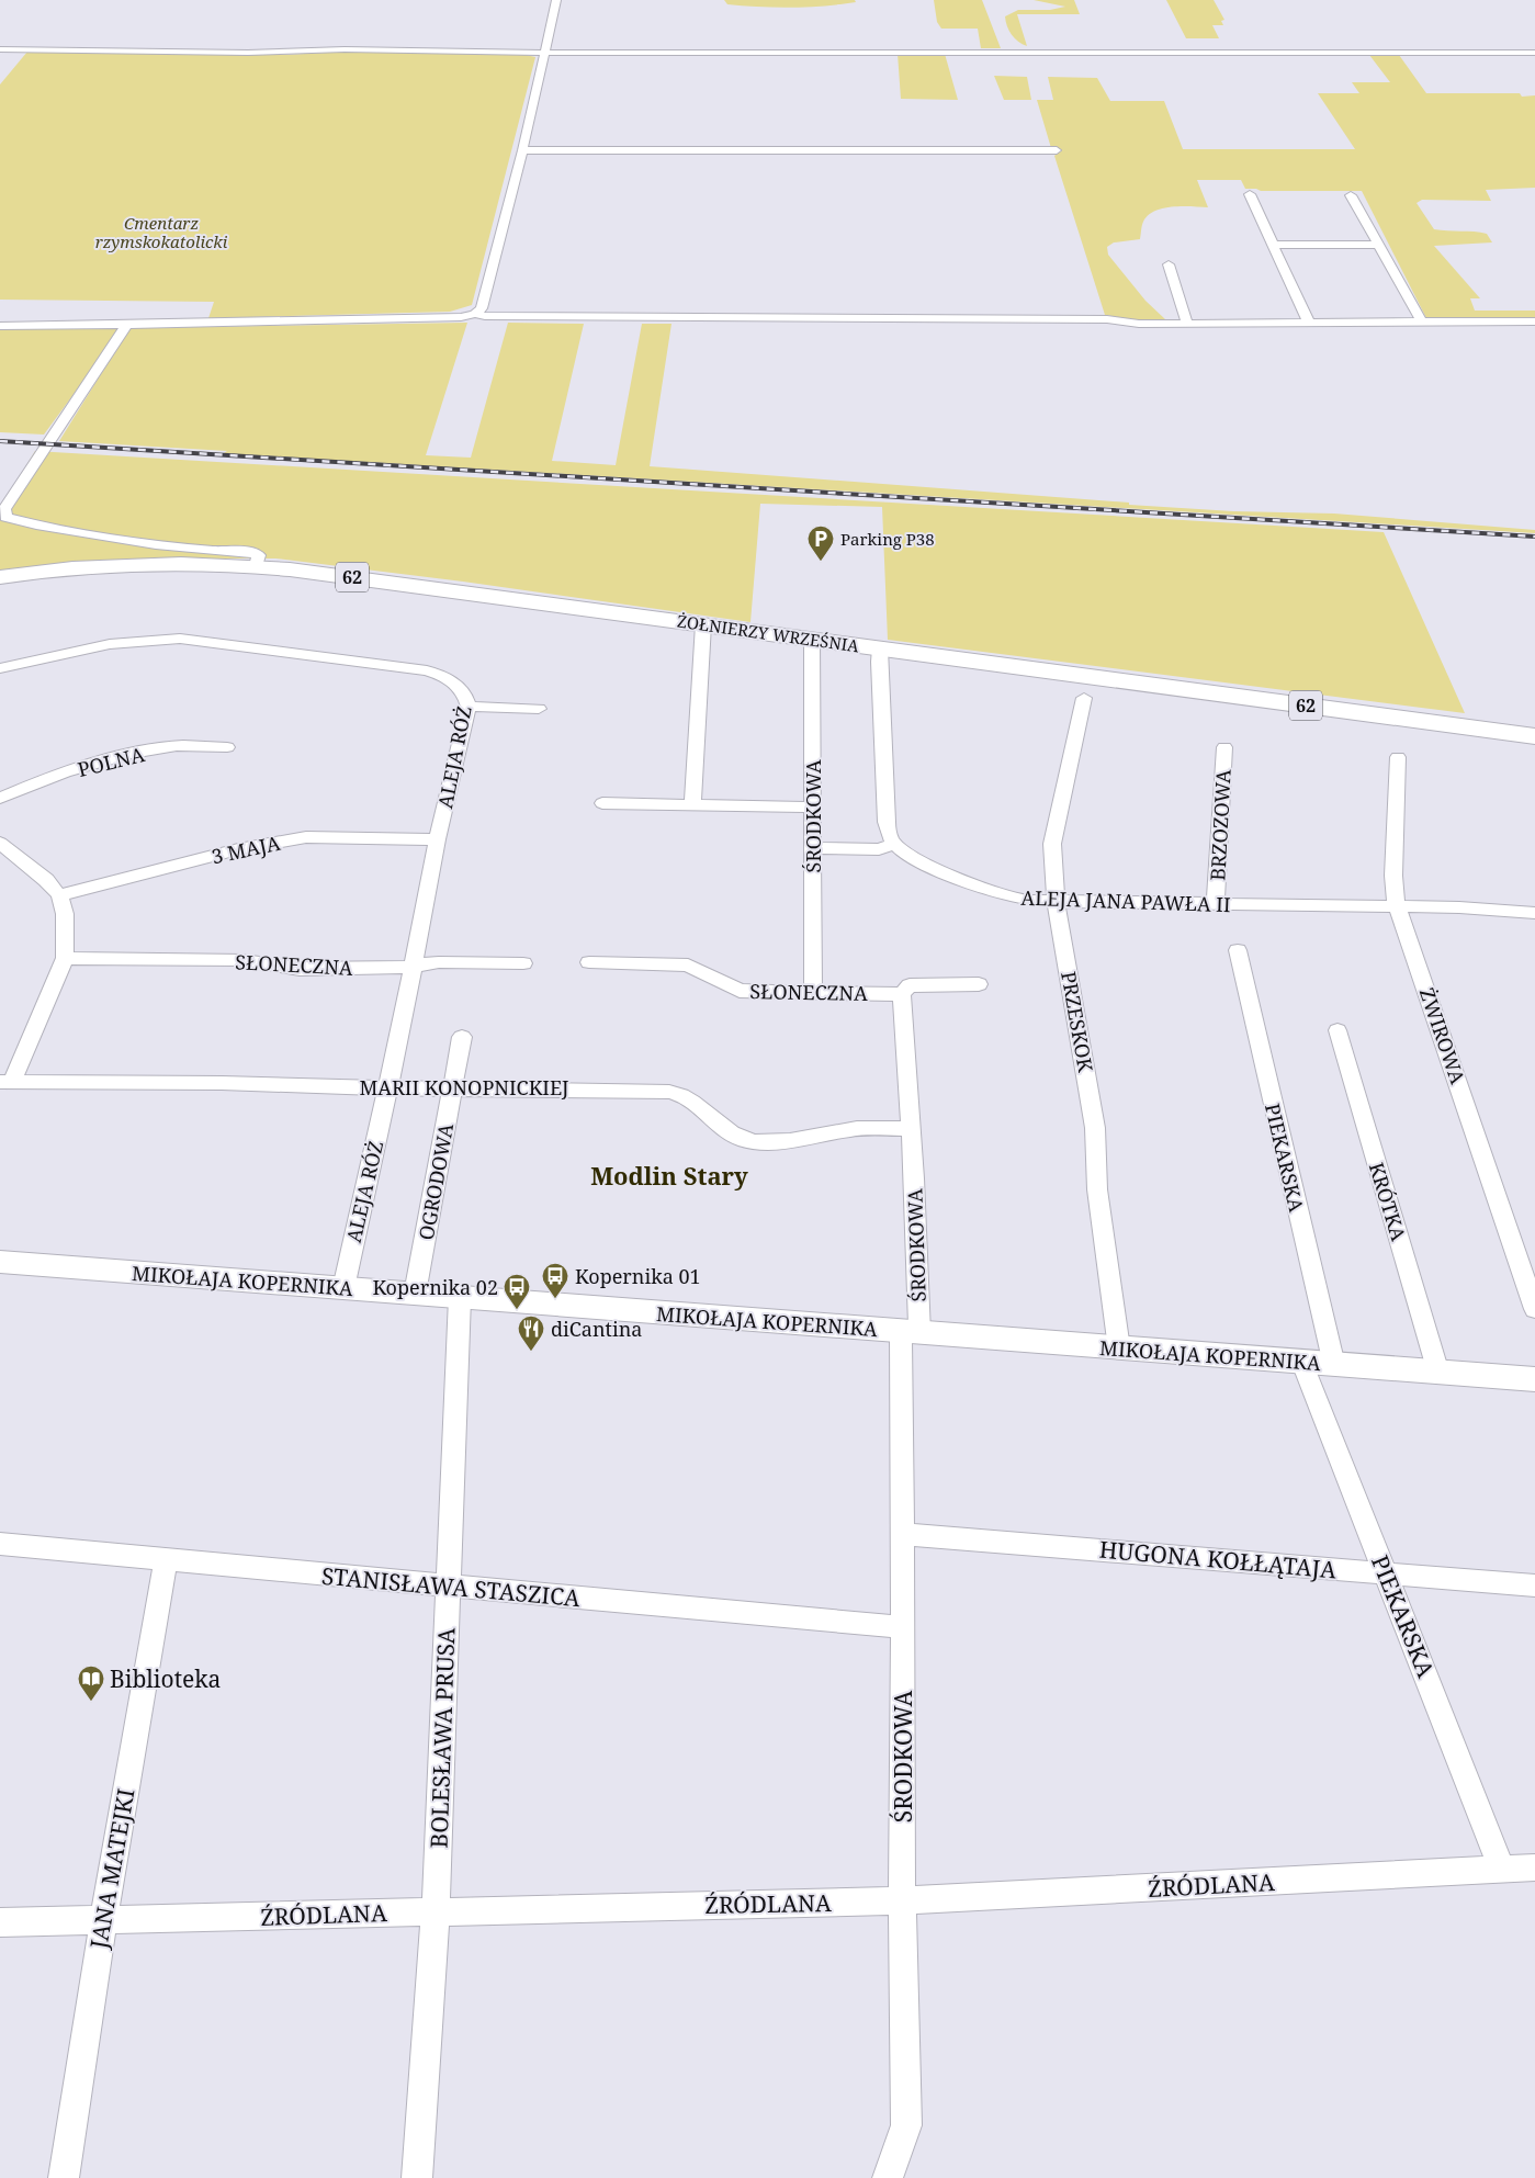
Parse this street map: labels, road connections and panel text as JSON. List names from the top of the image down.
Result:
{
  "streets": {
    "main road": ["62", "ŻOŁNIERZY WRZEŚNIA"],
    "street": [
      "ALEJA RÓŻ",
      "POLNA",
      "ŚRODKOWA",
      "BRZOZOWA",
      "3 MAJA",
      "ALEJA JANA PAWŁA II",
      "SŁONECZNA",
      "PRZESKOK",
      "ŻWIROWA",
      "MARII KONOPNICKIEJ",
      "PIEKARSKA",
      "OGRODOWA",
      "KRÓTKA",
      "MIKOŁAJA KOPERNIKA",
      "HUGONA KOŁŁĄTAJA",
      "STANISŁAWA STASZICA",
      "BOLESŁAWA PRUSA",
      "JANA MATEJKI",
      "ŹRÓDLANA"
    ]
  },
  "crossings": [
    ["ŻOŁNIERZY WRZEŚNIA", "ŚRODKOWA"],
    ["ALEJA RÓŻ", "3 MAJA"],
    ["ALEJA RÓŻ", "SŁONECZNA"],
    ["ALEJA RÓŻ", "MARII KONOPNICKIEJ"],
    ["ALEJA RÓŻ", "MIKOŁAJA KOPERNIKA"],
    ["ŚRODKOWA", "SŁONECZNA"],
    ["ŚRODKOWA", "MARII KONOPNICKIEJ"],
    ["ŚRODKOWA", "MIKOŁAJA KOPERNIKA"],
    ["ŚRODKOWA", "HUGONA KOŁŁĄTAJA"],
    ["ŚRODKOWA", "STANISŁAWA STASZICA"],
    ["ŚRODKOWA", "ŹRÓDLANA"],
    ["BRZOZOWA", "ALEJA JANA PAWŁA II"],
    ["ALEJA JANA PAWŁA II", "PRZESKOK"],
    ["ALEJA JANA PAWŁA II", "ŻWIROWA"],
    ["PRZESKOK", "MIKOŁAJA KOPERNIKA"],
    ["MARII KONOPNICKIEJ", "OGRODOWA"],
    ["PIEKARSKA", "MIKOŁAJA KOPERNIKA"],
    ["PIEKARSKA", "HUGONA KOŁŁĄTAJA"],
    ["PIEKARSKA", "ŹRÓDLANA"],
    ["OGRODOWA", "MIKOŁAJA KOPERNIKA"],
    ["KRÓTKA", "MIKOŁAJA KOPERNIKA"],
    ["MIKOŁAJA KOPERNIKA", "BOLESŁAWA PRUSA"],
    ["STANISŁAWA STASZICA", "BOLESŁAWA PRUSA"],
    ["STANISŁAWA STASZICA", "JANA MATEJKI"],
    ["BOLESŁAWA PRUSA", "ŹRÓDLANA"],
    ["JANA MATEJKI", "ŹRÓDLANA"]
  ],
  "districts": ["Modlin Stary"],
  "parks": ["Cmentarz rzymskokatolicki"],
  "places": {
    "parking": ["Parking P38"],
    "bus stop": ["Kopernika 01", "Kopernika 02"],
    "restaurant": ["diCantina"],
    "library": ["Biblioteka"]
  }
}
